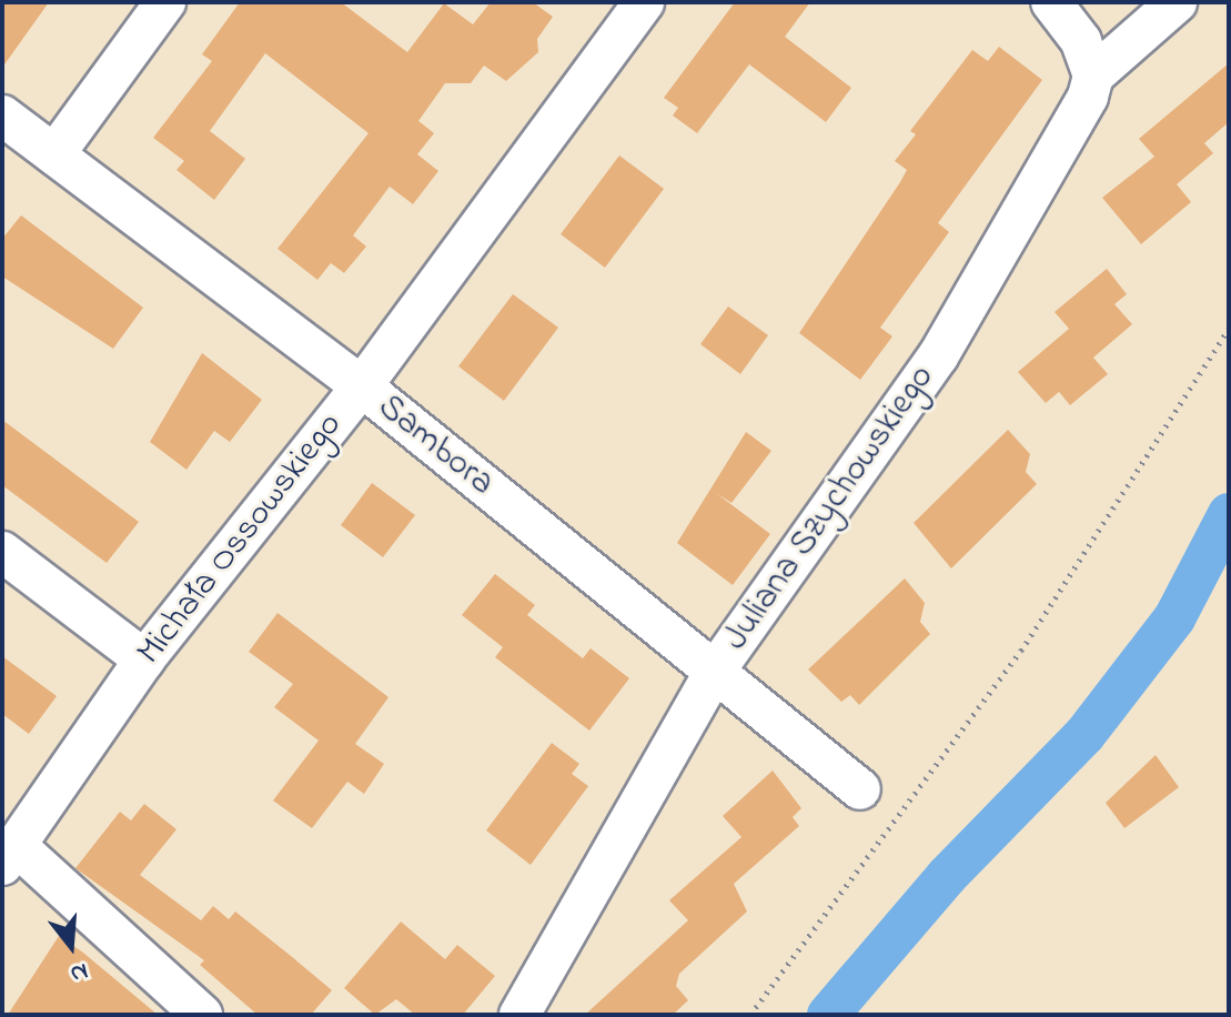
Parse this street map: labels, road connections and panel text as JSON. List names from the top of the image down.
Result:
{
  "streets": {
    "street": ["Sambora", "Juliana Szychowskiego", "Michała Ossowskiego"]
  },
  "crossings": [
    ["Sambora", "Juliana Szychowskiego"],
    ["Sambora", "Michała Ossowskiego"]
  ],
  "north": "bottom"
}
